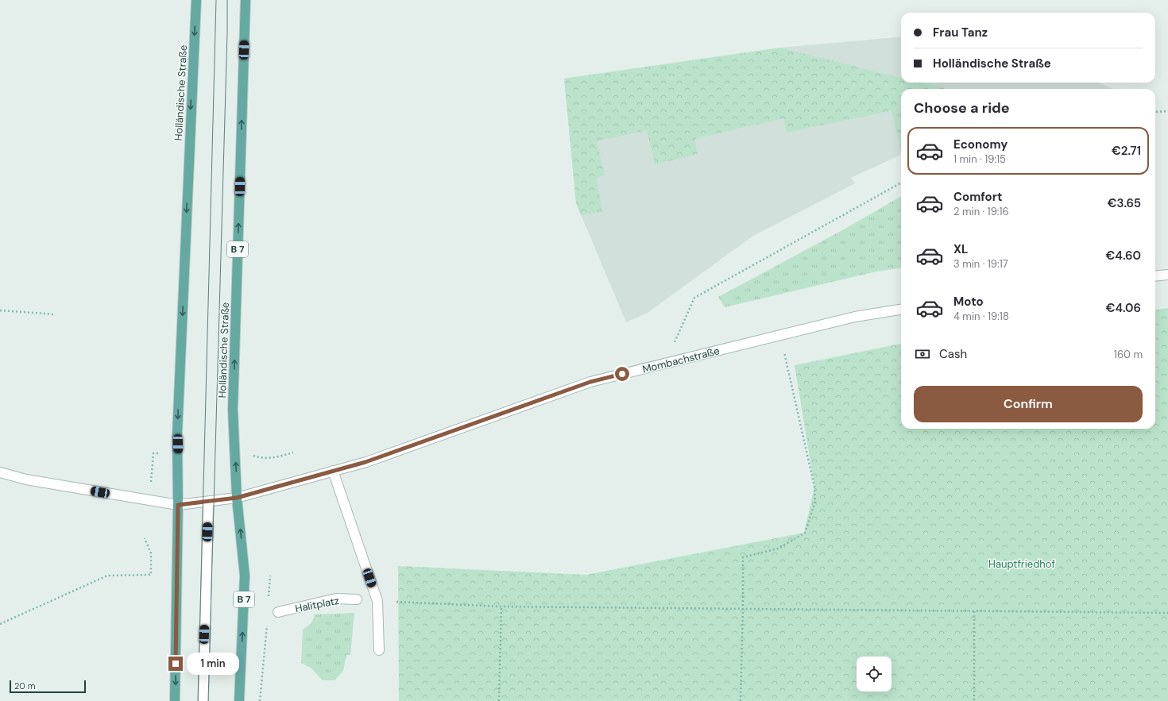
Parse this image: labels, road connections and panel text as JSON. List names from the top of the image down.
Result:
{
  "streets": {
    "main road": ["Holländische Straße", "B 7"],
    "street": ["Mombachstraße", "Halitplatz"]
  },
  "crossings": [
    ["Holländische Straße", "Mombachstraße"]
  ],
  "parks": ["Hauptfriedhof"],
  "scale_bar": "20 m",
  "page": {
    "banner": ["Frau Tanz", "Holländische Straße"],
    "heading": "Choose a ride",
    "list": [
      {
        "name": "Economy",
        "note": "1 min · 19:15",
        "value": "€2.71"
      },
      {
        "name": "Comfort",
        "note": "2 min · 19:16",
        "value": "€3.65"
      },
      {
        "name": "XL",
        "note": "3 min · 19:17",
        "value": "€4.60"
      },
      {
        "name": "Moto",
        "note": "4 min · 19:18",
        "value": "€4.06"
      }
    ],
    "pay": ["Cash", "160 m"],
    "buttons": "Confirm",
    "bubble": "1 min",
    "scale": "20 m"
  }
}
